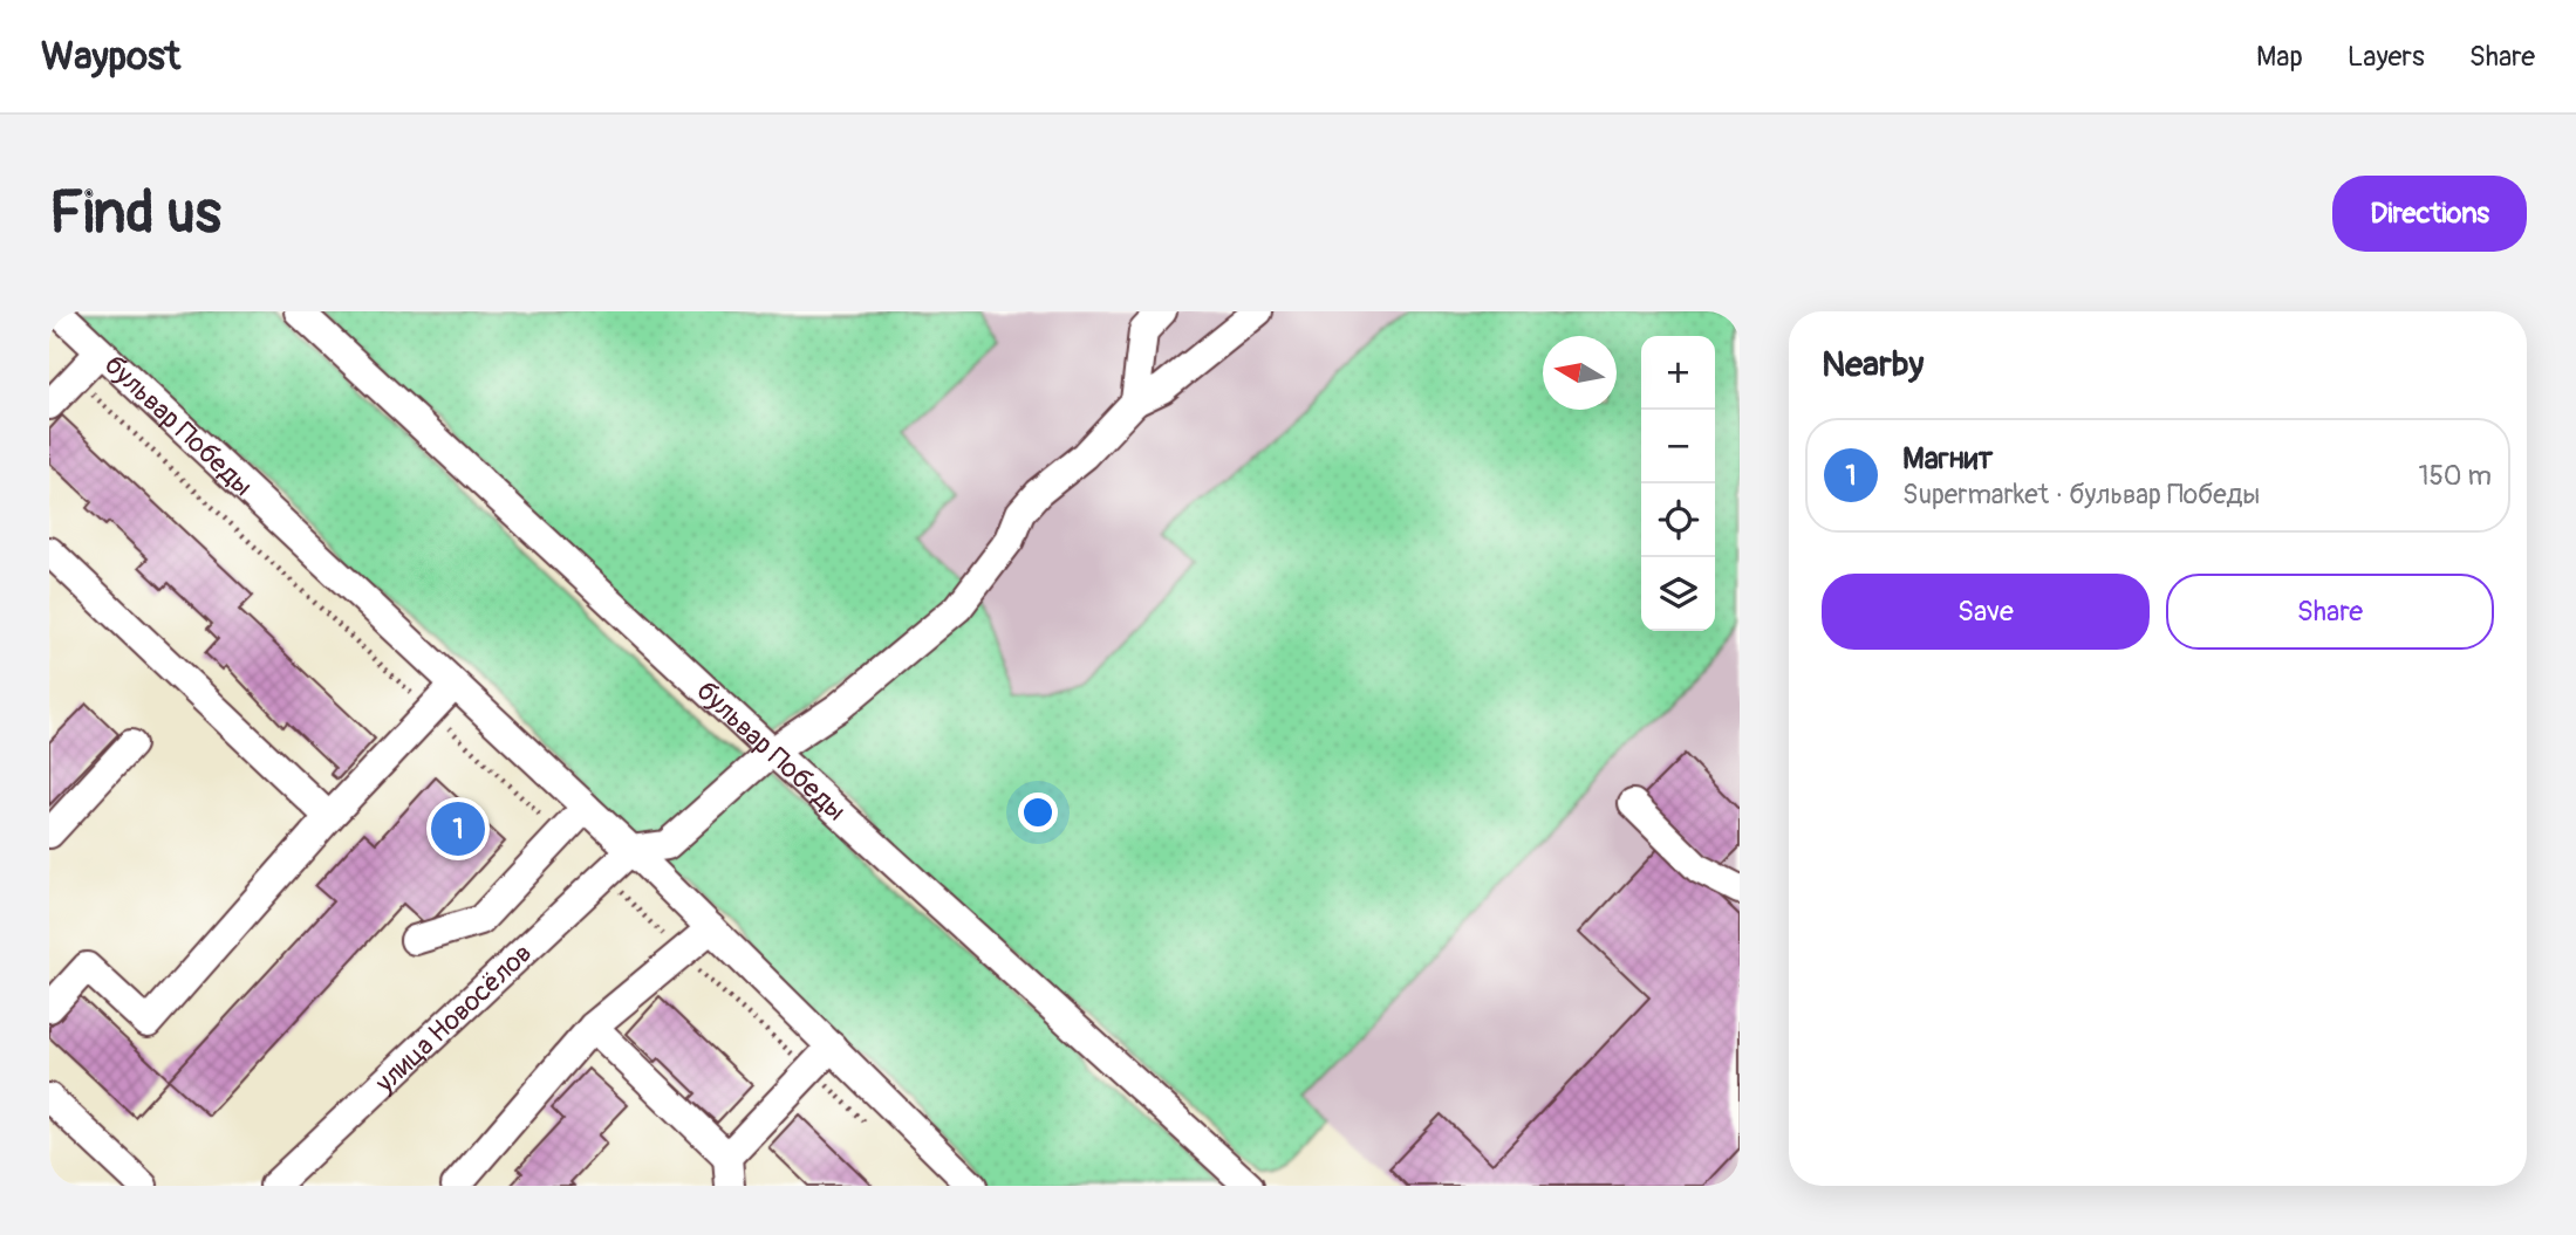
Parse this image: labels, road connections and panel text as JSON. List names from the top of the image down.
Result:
{
  "streets": {
    "street": ["бульвар Победы", "улица Новосёлов"]
  },
  "crossings": [
    ["бульвар Победы", "улица Новосёлов"]
  ],
  "north": "left",
  "page": {
    "header": "Waypost",
    "nav": ["Map", "Layers", "Share"],
    "buttons": [
      "Directions",
      ["Save", "Share"]
    ],
    "title": "Find us",
    "heading": "Nearby",
    "map_buttons": ["+", "−"],
    "list": [
      {
        "mark": "1",
        "name": "Магнит",
        "note": "Supermarket · бульвар Победы",
        "value": "150 m"
      }
    ],
    "pins": "1"
  }
}
